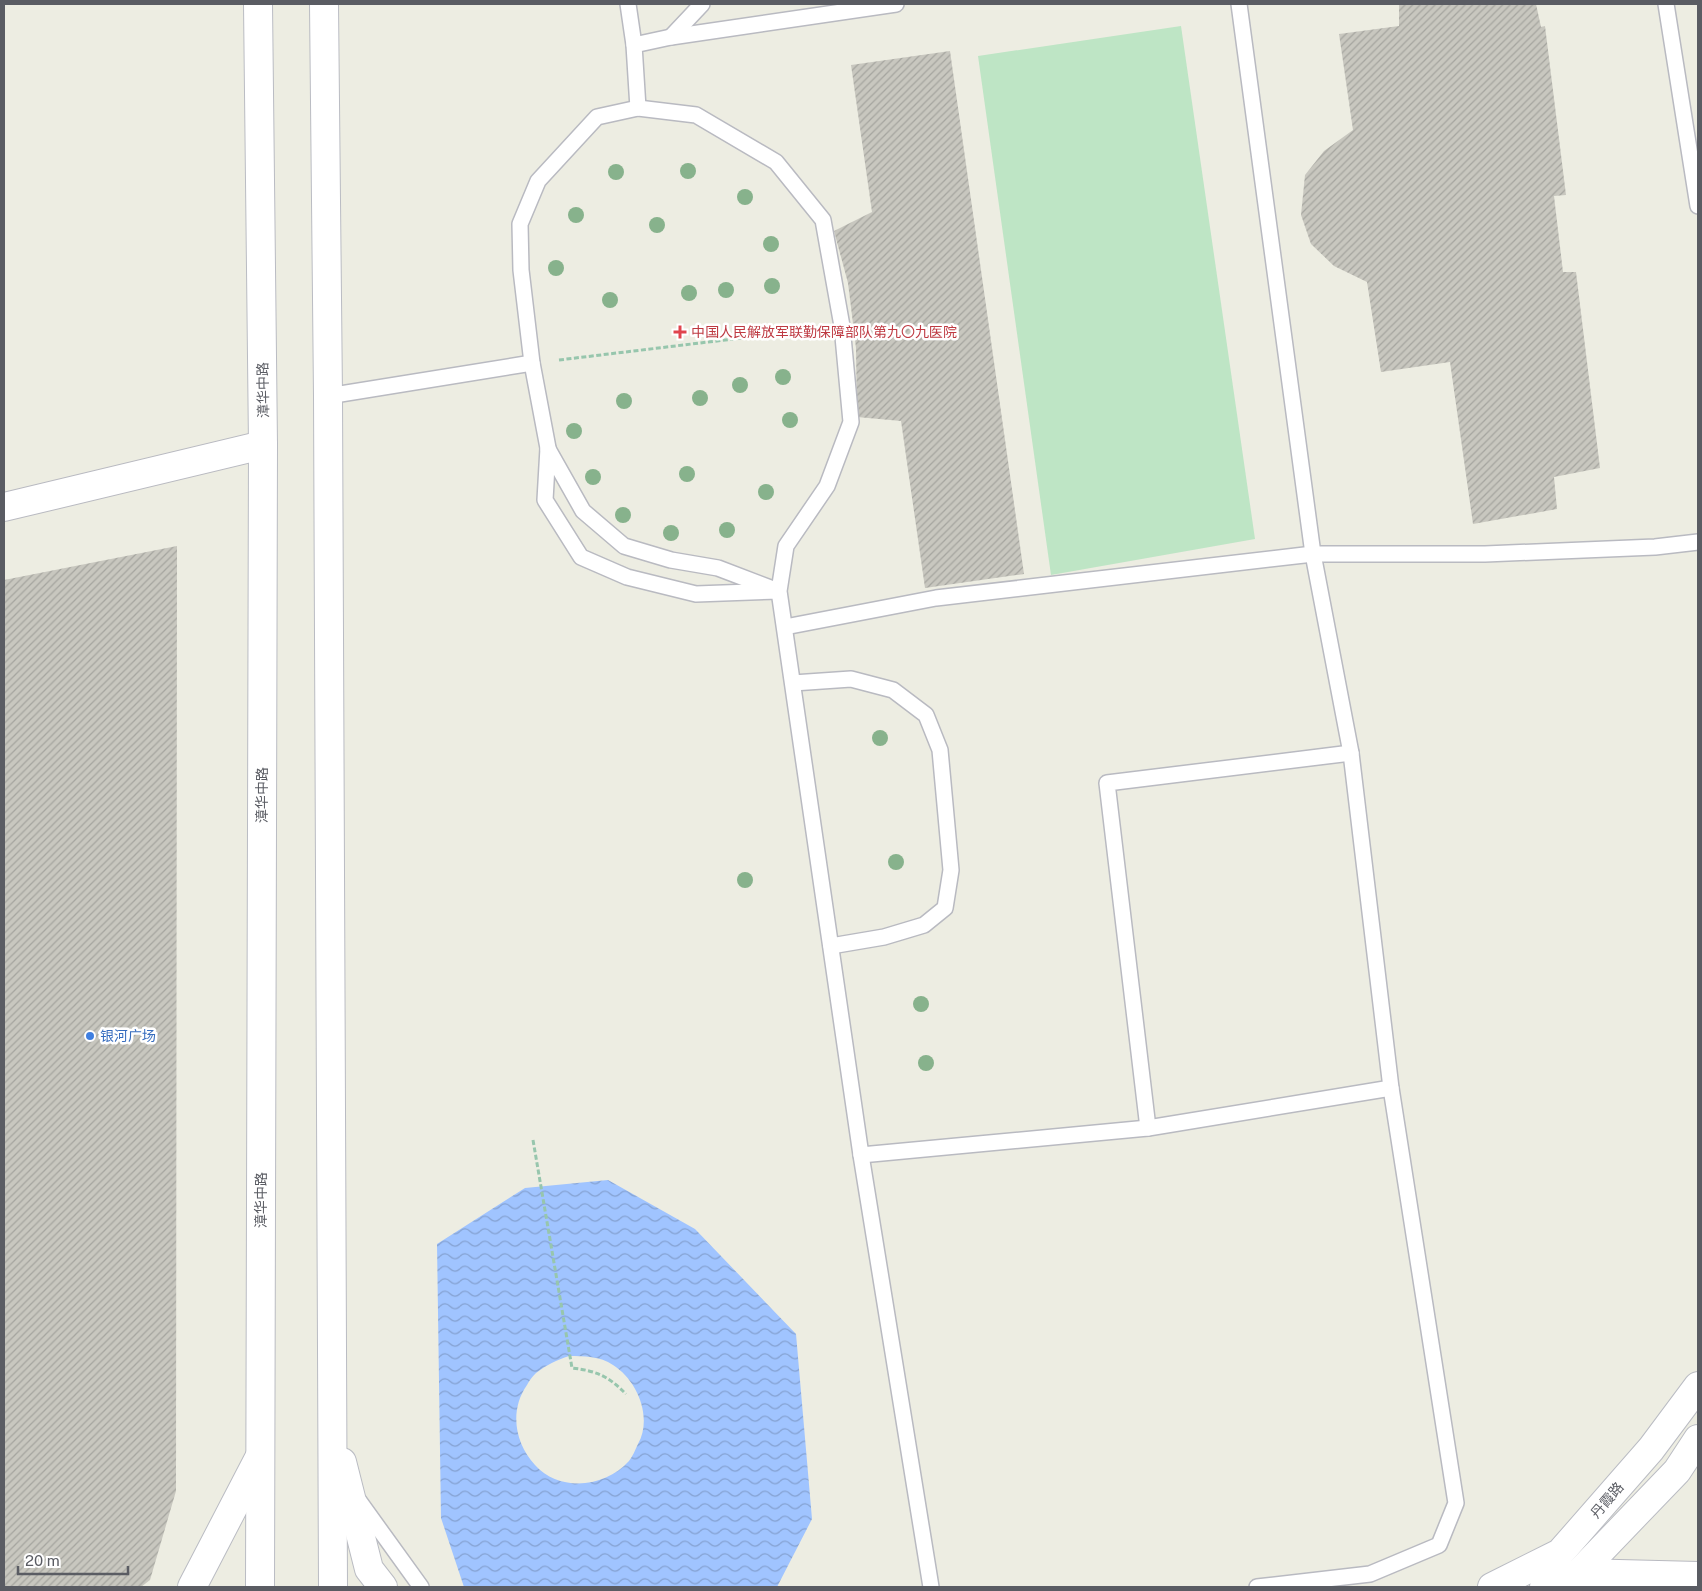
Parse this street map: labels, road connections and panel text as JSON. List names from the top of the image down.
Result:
{
  "streets": {
    "main road": ["漳华中路", "丹霞路"]
  },
  "places": {
    "health": ["中国人民解放军联勤保障部队第九〇九医院"],
    "other": ["银河广场"]
  },
  "scale_bar": "20 m"
}
